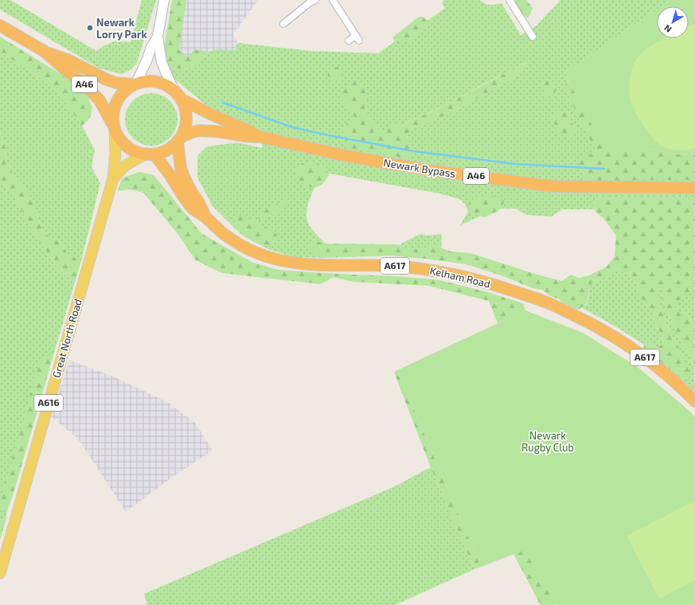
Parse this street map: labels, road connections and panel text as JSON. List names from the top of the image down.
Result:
{
  "streets": {
    "highway": [
      "A46",
      "Newark Bypass",
      "A617",
      "Kelham Road"
    ],
    "main road": ["Great North Road", "A616"]
  },
  "crossings": [
    ["A46", "Newark Bypass"],
    ["A46", "Kelham Road"],
    ["A46", "Great North Road"],
    ["Newark Bypass", "Kelham Road"],
    ["Newark Bypass", "Great North Road"],
    ["Kelham Road", "Great North Road"]
  ],
  "parks": ["Newark Rugby Club"],
  "places": ["Newark Lorry Park"],
  "north": "bottom left"
}
